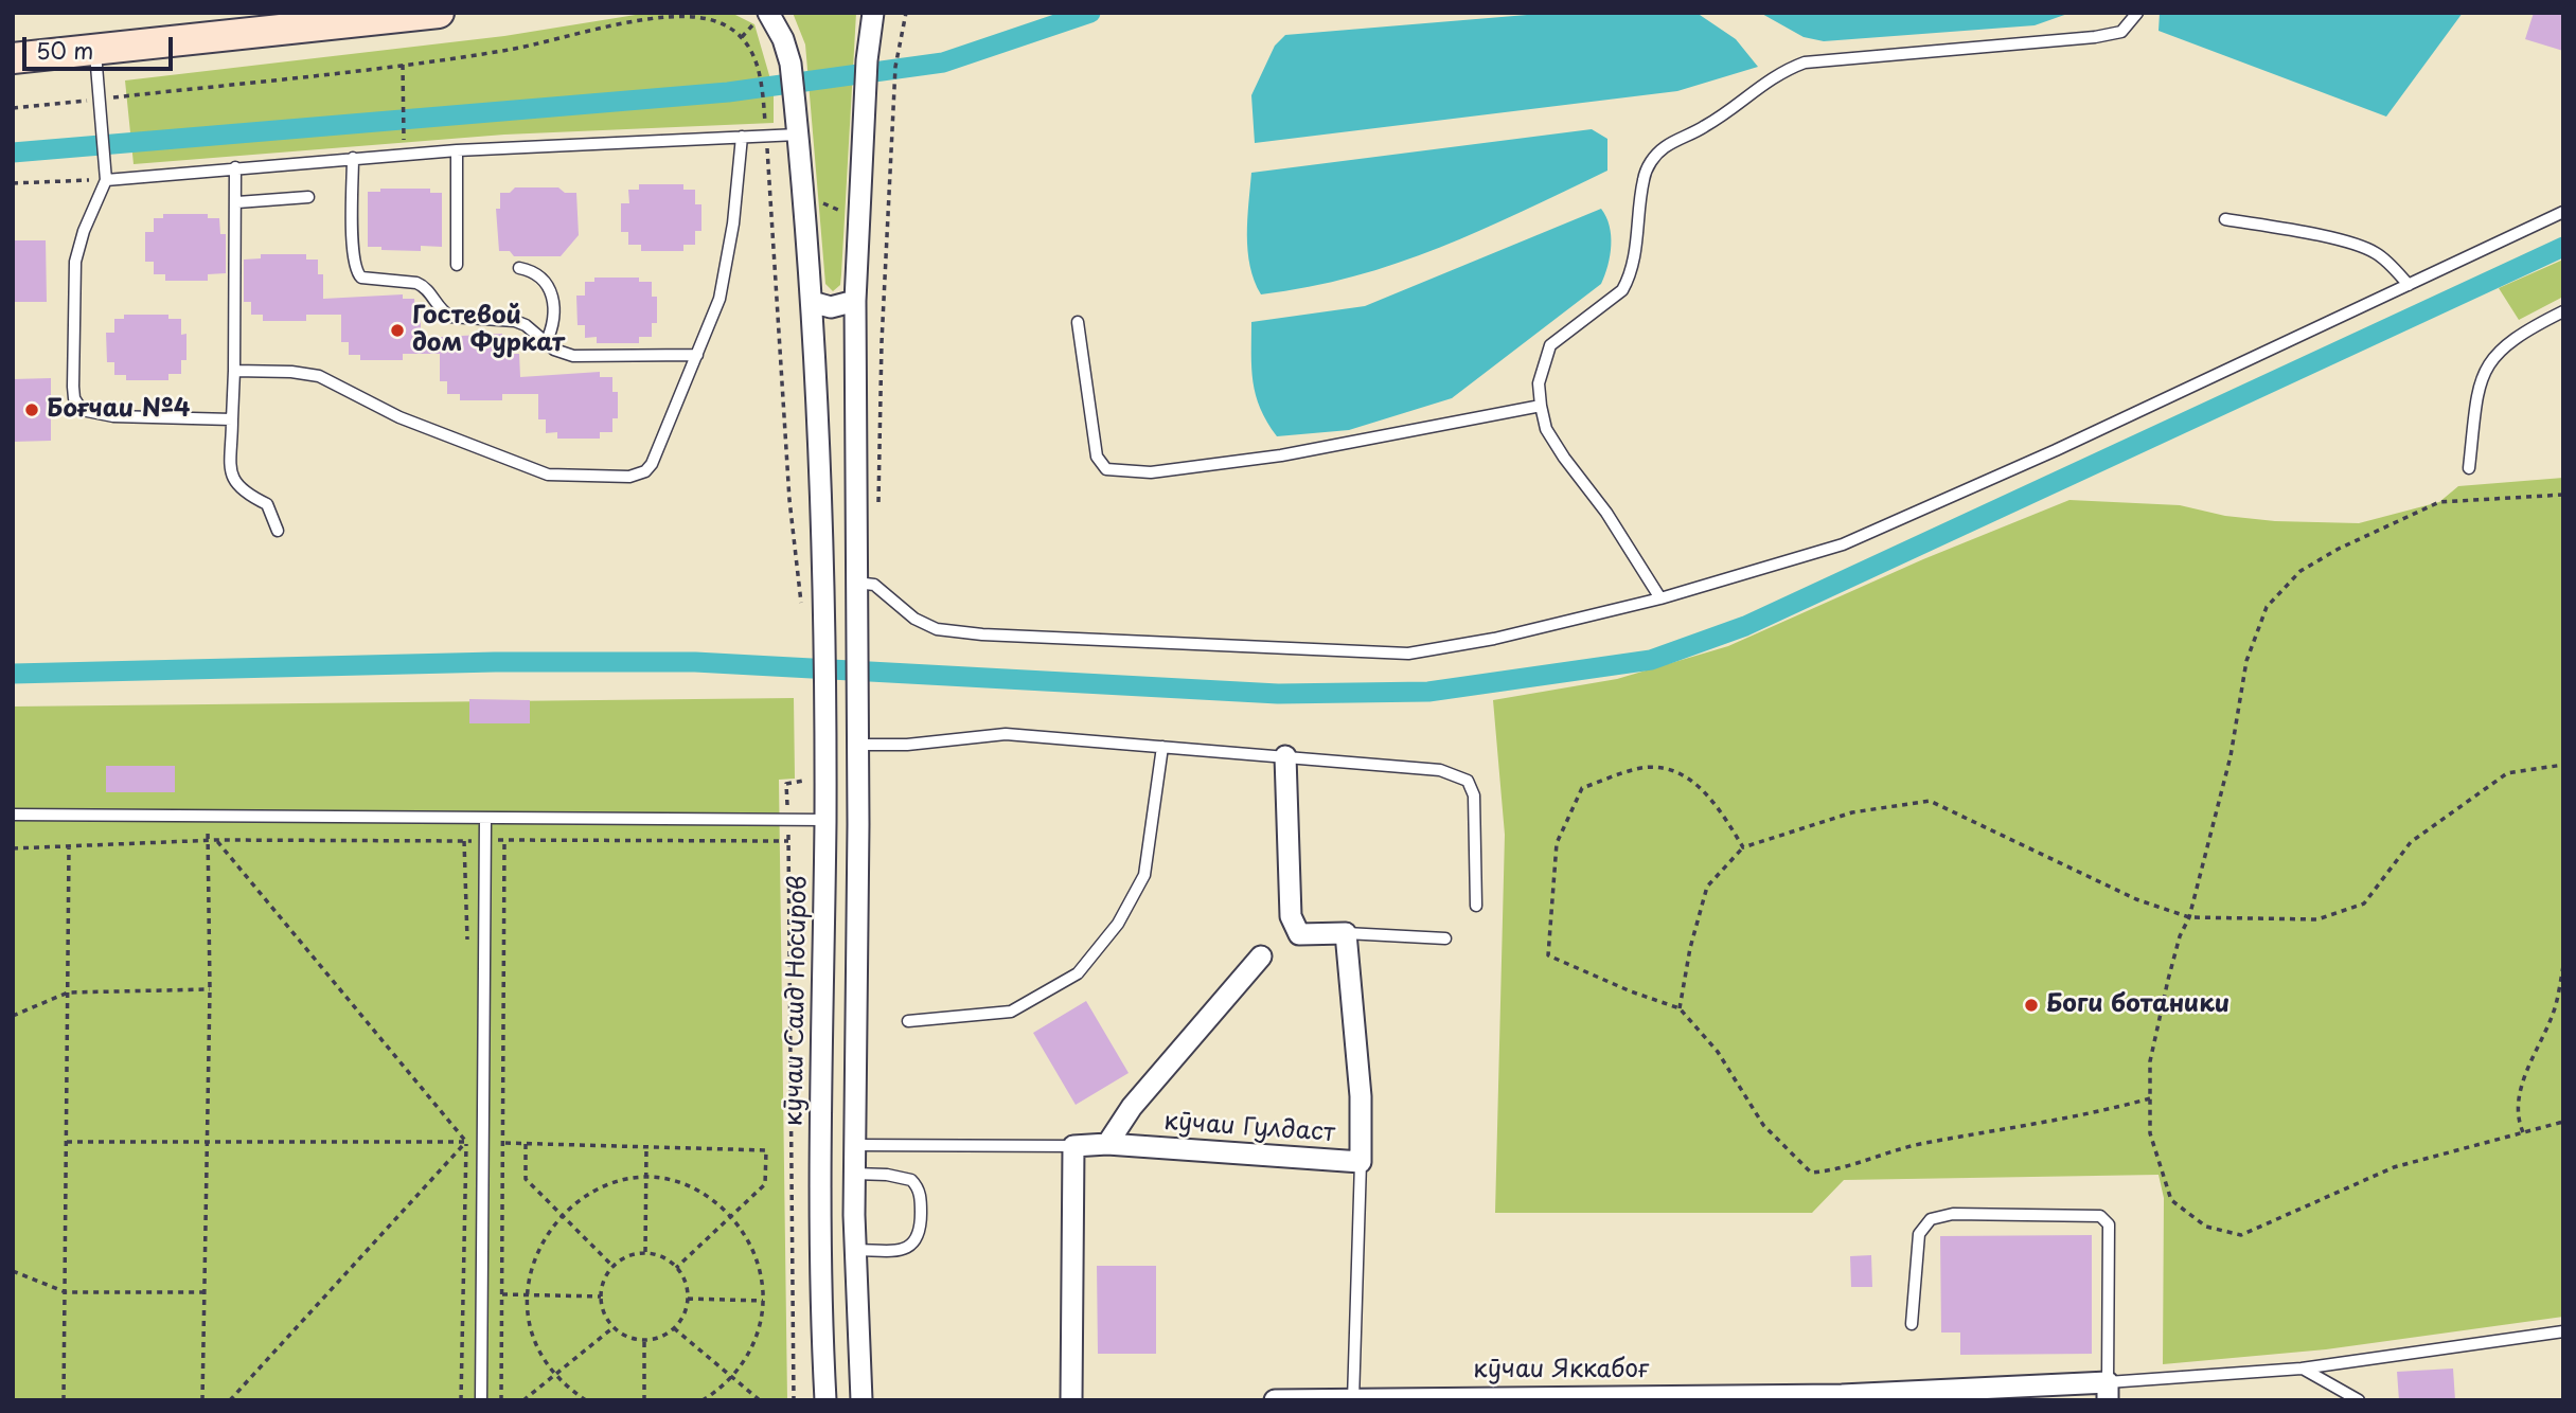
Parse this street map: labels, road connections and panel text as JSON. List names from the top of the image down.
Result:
{
  "streets": {
    "street": ["кӯчаи Саид Носиров", "кӯчаи Гулдаст", "кӯчаи Яккабоғ"]
  },
  "crossings": [
    ["кӯчаи Гулдаст", "кӯчаи Яккабоғ"]
  ],
  "places": ["Гостевой дом Фуркат", "Боғчаи №4", "Боги ботаники"],
  "scale_bar": "50 m"
}
